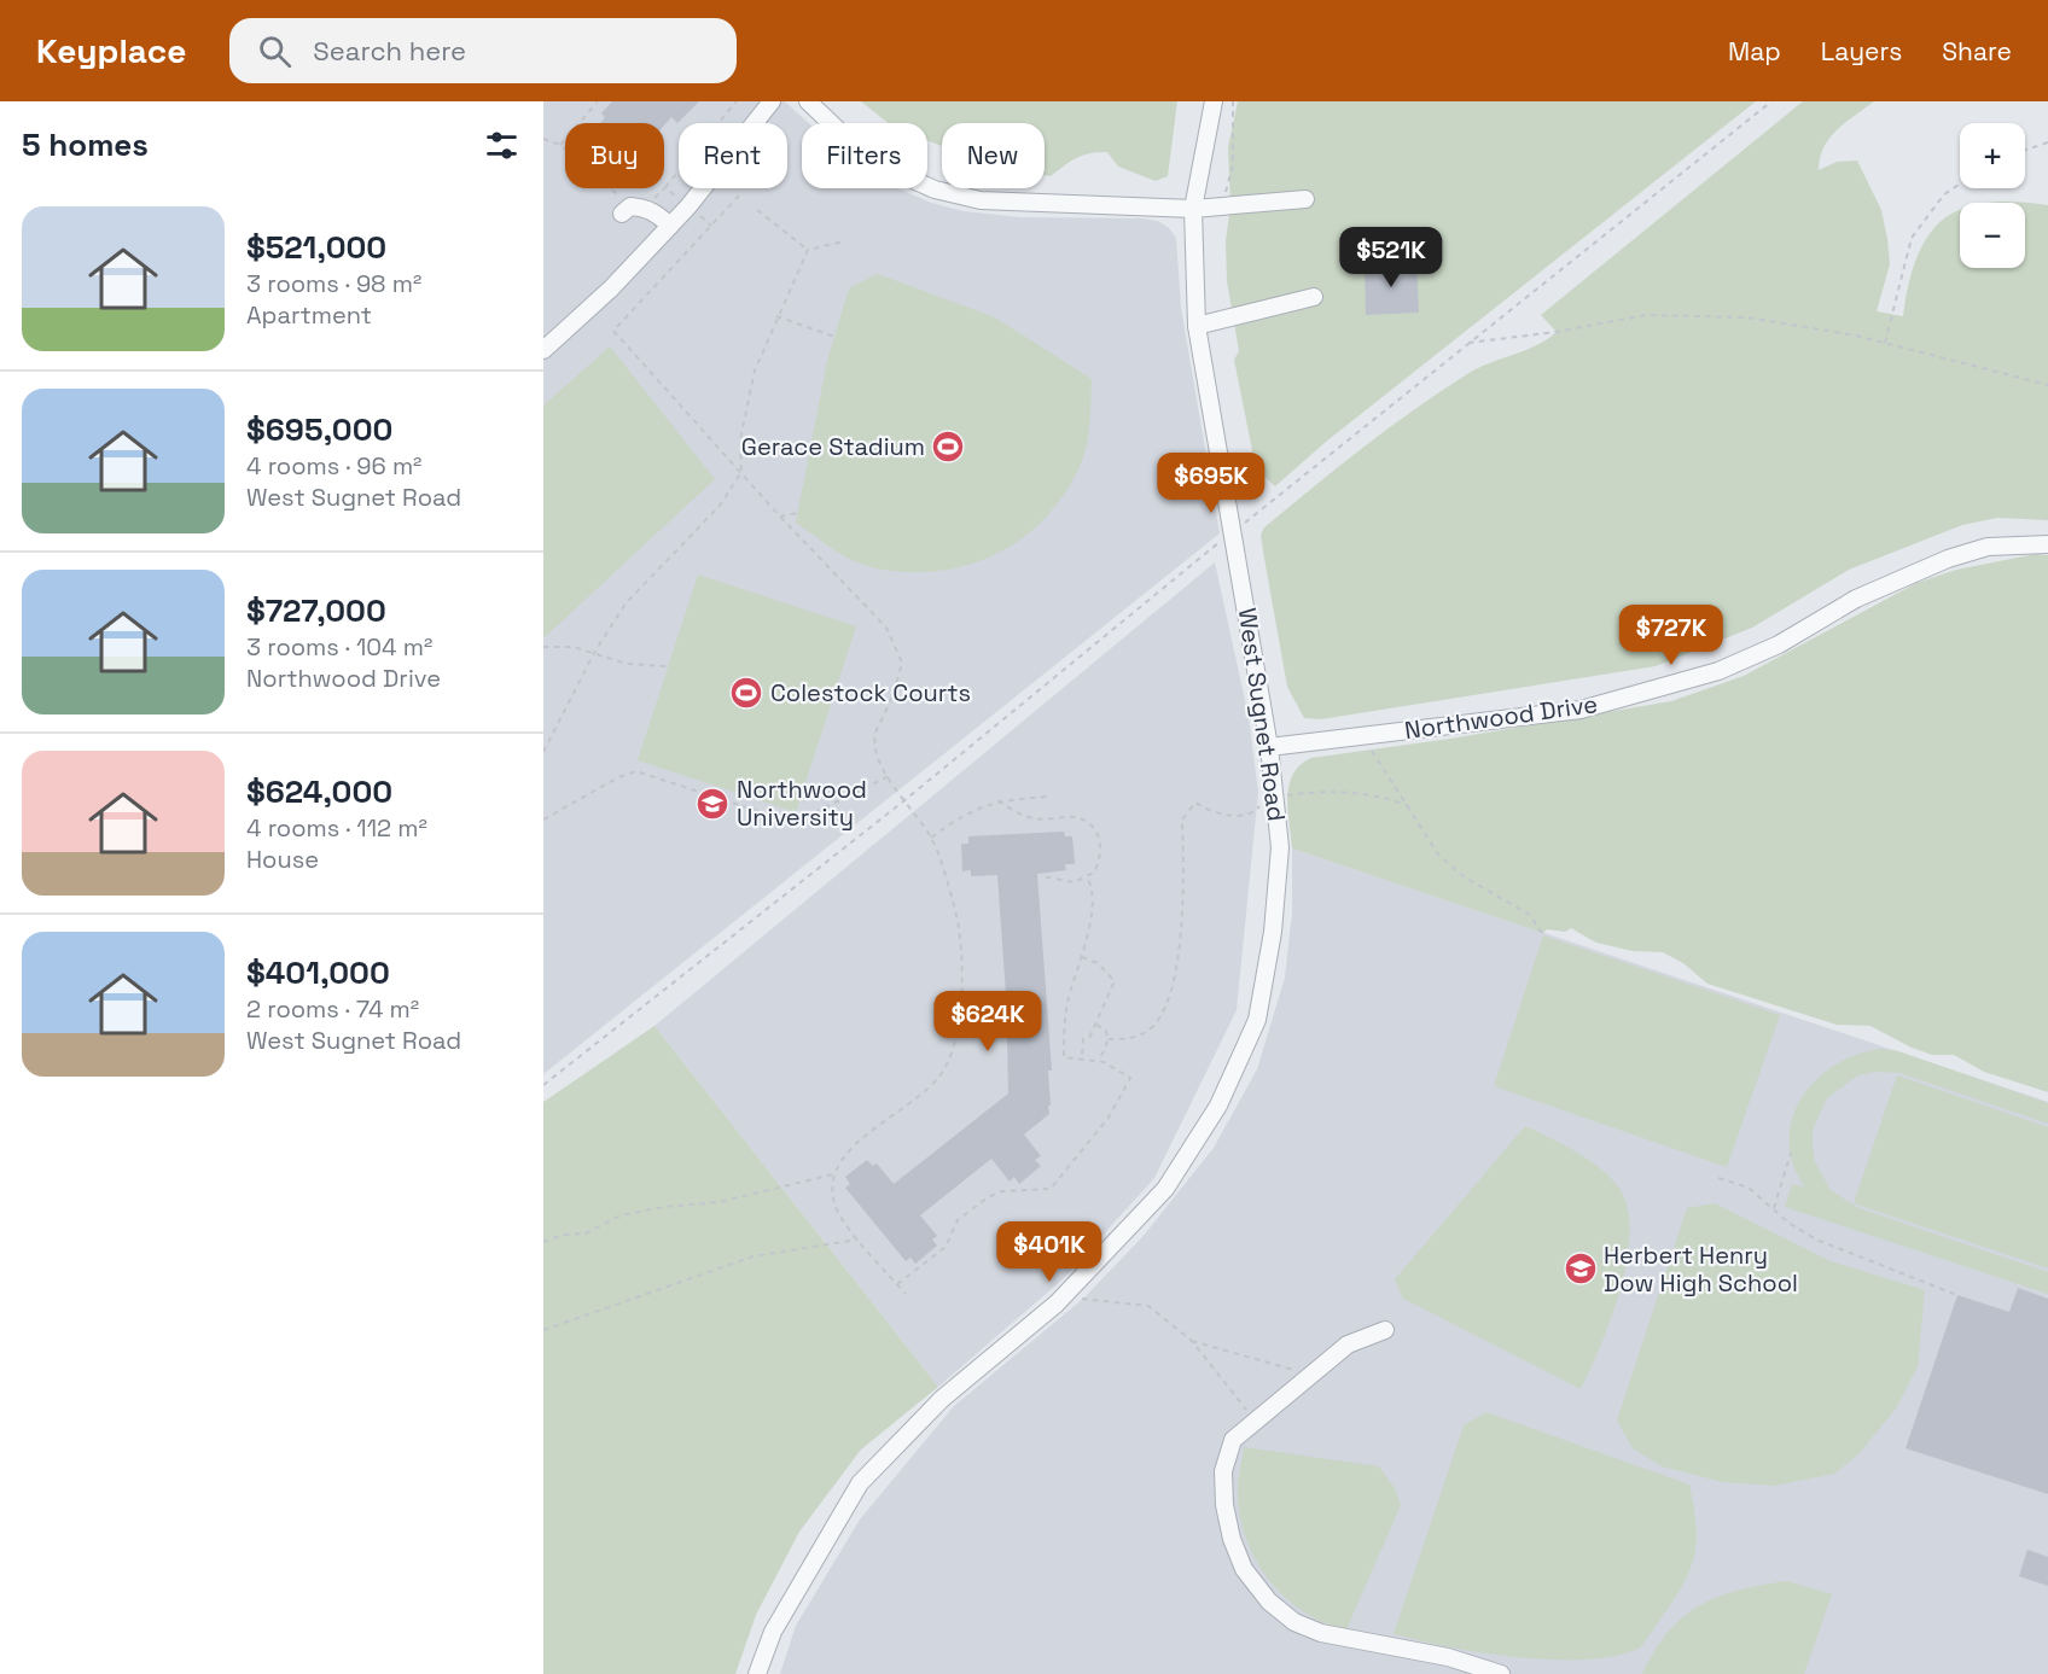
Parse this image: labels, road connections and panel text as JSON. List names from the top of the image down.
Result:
{
  "streets": {
    "street": ["West Sugnet Road", "Northwood Drive"]
  },
  "crossings": [
    ["West Sugnet Road", "Northwood Drive"]
  ],
  "places": {
    "sports": ["Gerace Stadium", "Colestock Courts"],
    "school or university": ["Northwood University", "Herbert Henry Dow High School"]
  },
  "page": {
    "header": "Keyplace",
    "search": "Search here",
    "nav": ["Map", "Layers", "Share"],
    "heading": "5 homes",
    "map_buttons": ["+", "−"],
    "chip": [
      "Buy",
      "Rent",
      "Filters",
      "New"
    ],
    "list": [
      {
        "name": "$521,000",
        "note": "3 rooms · 98 m² · Apartment"
      },
      {
        "name": "$695,000",
        "note": "4 rooms · 96 m² · West Sugnet Road"
      },
      {
        "name": "$727,000",
        "note": "3 rooms · 104 m² · Northwood Drive"
      },
      {
        "name": "$624,000",
        "note": "4 rooms · 112 m² · House"
      },
      {
        "name": "$401,000",
        "note": "2 rooms · 74 m² · West Sugnet Road"
      }
    ],
    "price": [
      "$521K",
      "$695K",
      "$727K",
      "$624K",
      "$401K"
    ]
  }
}
